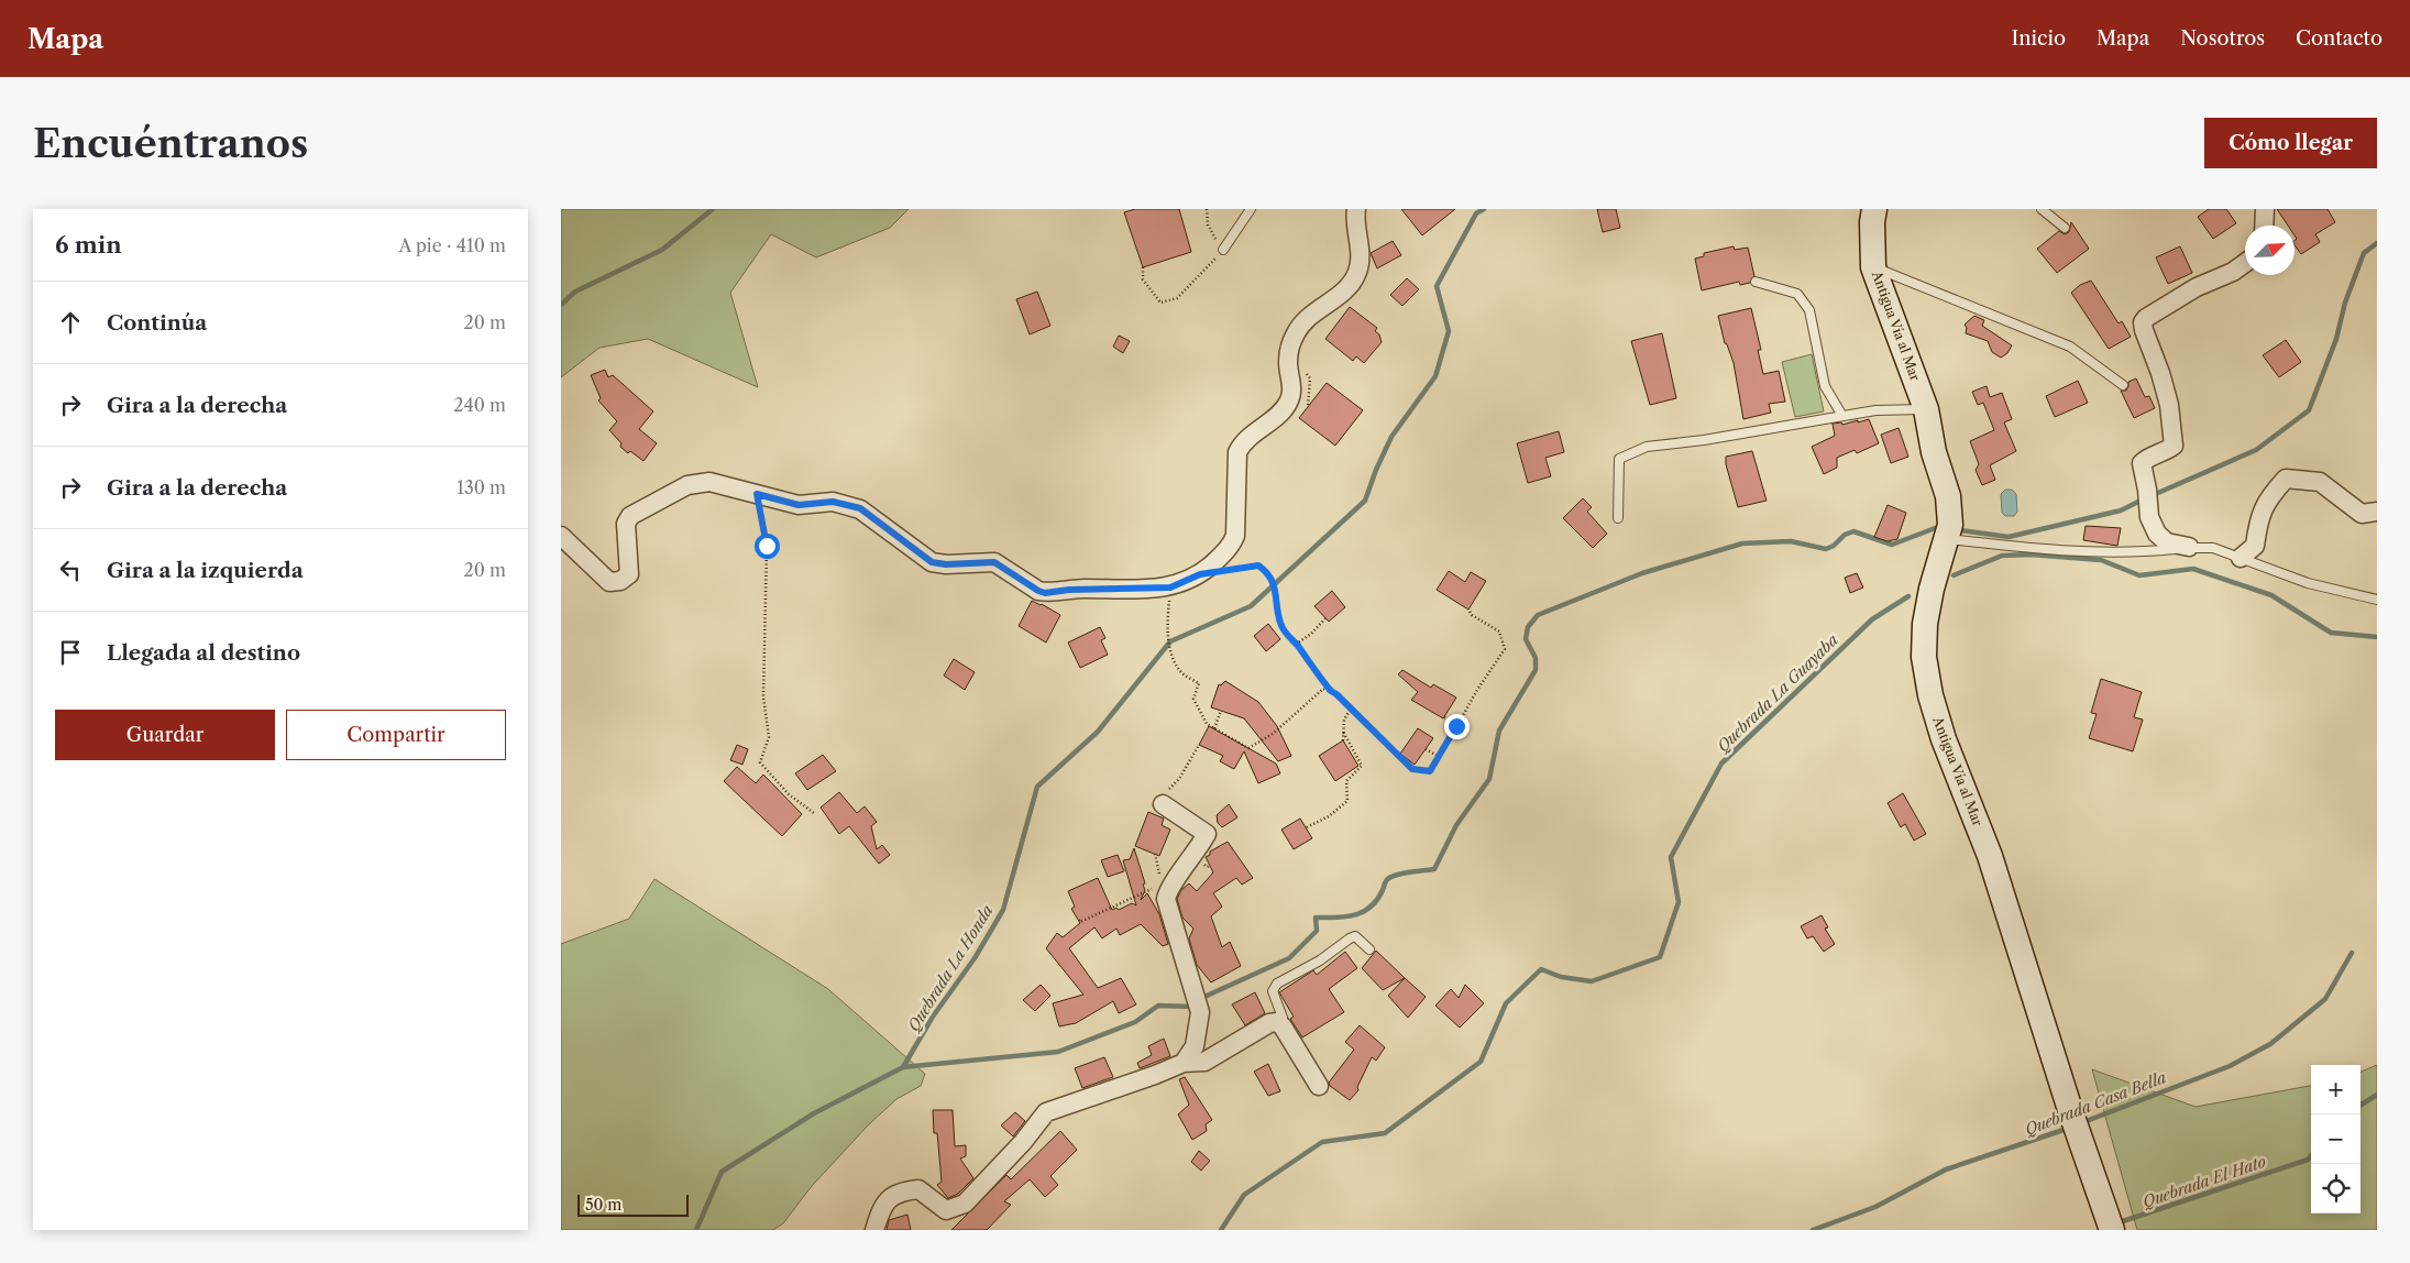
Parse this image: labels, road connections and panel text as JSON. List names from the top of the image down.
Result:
{
  "streets": {
    "main road": ["Antigua Vía al Mar"]
  },
  "water": [
    "Quebrada La Guayaba",
    "Quebrada La Honda",
    "Quebrada Casa Bella",
    "Quebrada El Hato"
  ],
  "scale_bar": "50 m",
  "north": "top right",
  "page": {
    "header": "Mapa",
    "nav": [
      "Inicio",
      "Mapa",
      "Nosotros",
      "Contacto"
    ],
    "buttons": [
      "Cómo llegar",
      ["Guardar", "Compartir"]
    ],
    "title": "Encuéntranos",
    "heading": ["6 min", "A pie · 410 m"],
    "list": [
      ["Continúa", "20 m"],
      ["Gira a la derecha", "240 m"],
      ["Gira a la derecha", "130 m"],
      ["Gira a la izquierda", "20 m"],
      "Llegada al destino"
    ],
    "map_buttons": ["+", "−"],
    "scale": "50 m"
  }
}
